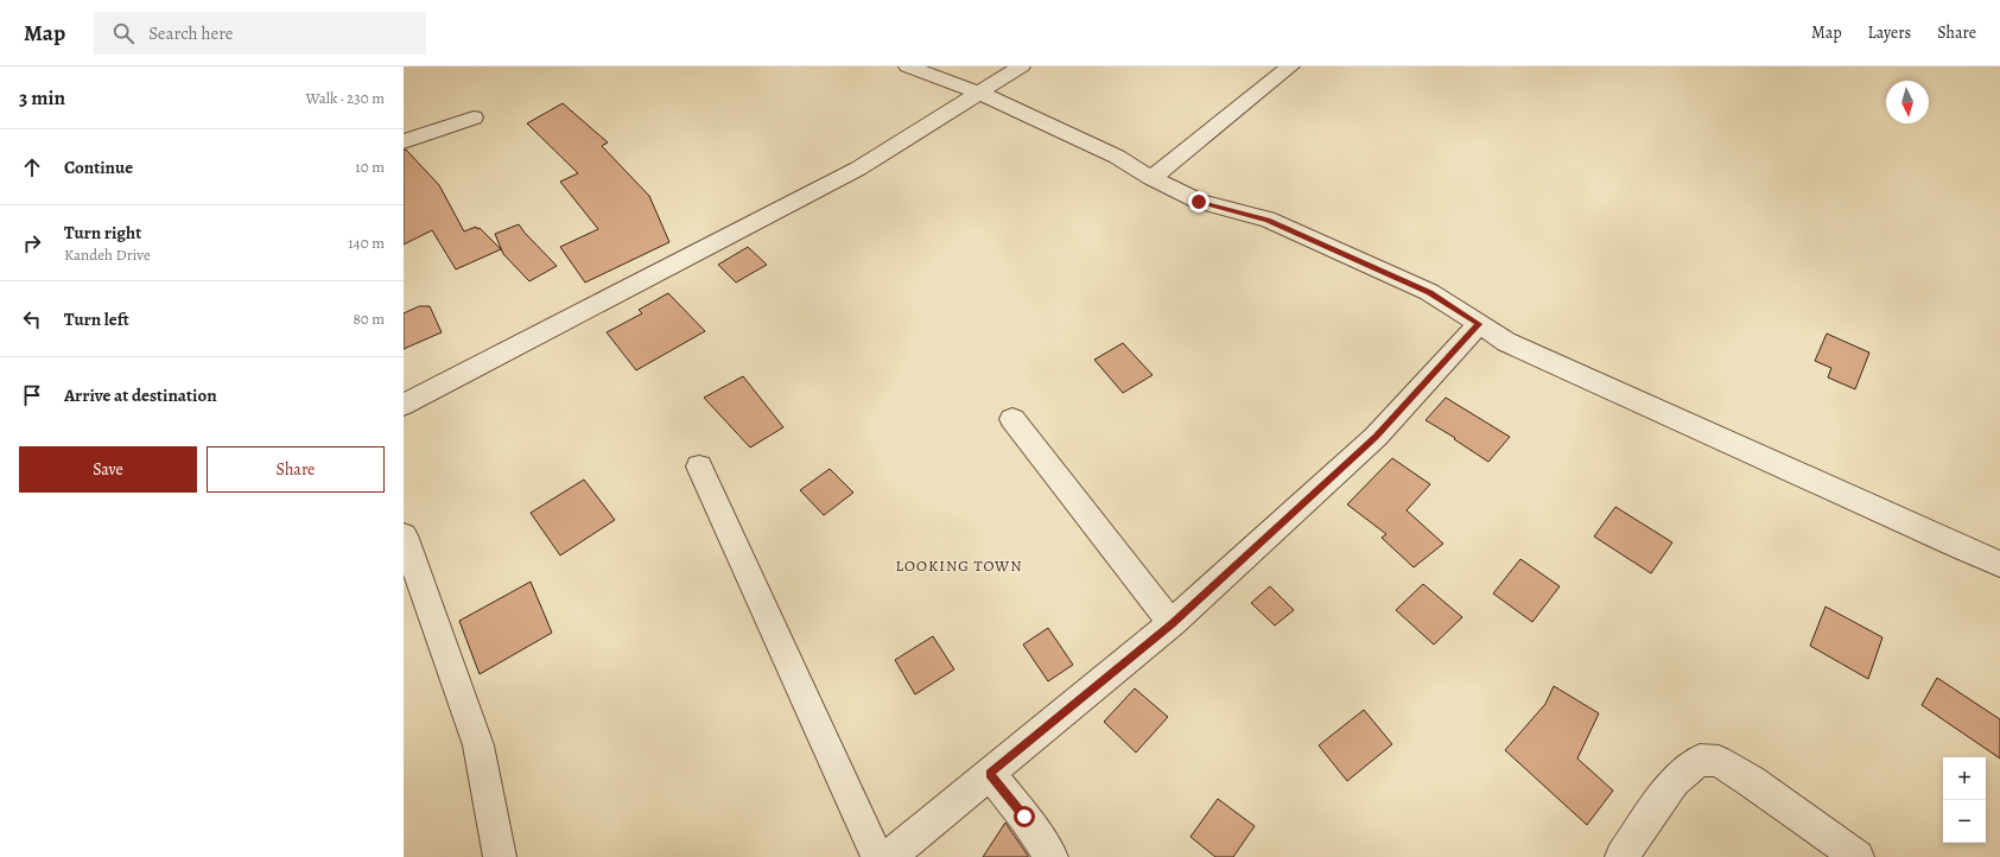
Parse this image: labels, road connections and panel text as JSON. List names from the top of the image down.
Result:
{
  "districts": ["LOOKING TOWN"],
  "north": "bottom",
  "page": {
    "header": "Map",
    "search": "Search here",
    "nav": ["Map", "Layers", "Share"],
    "heading": ["3 min", "Walk · 230 m"],
    "list": [
      ["Continue", "10 m"],
      ["Turn right", "Kandeh Drive", "140 m"],
      ["Turn left", "80 m"],
      "Arrive at destination"
    ],
    "buttons": ["Save", "Share"],
    "map_buttons": ["+", "−"]
  }
}
